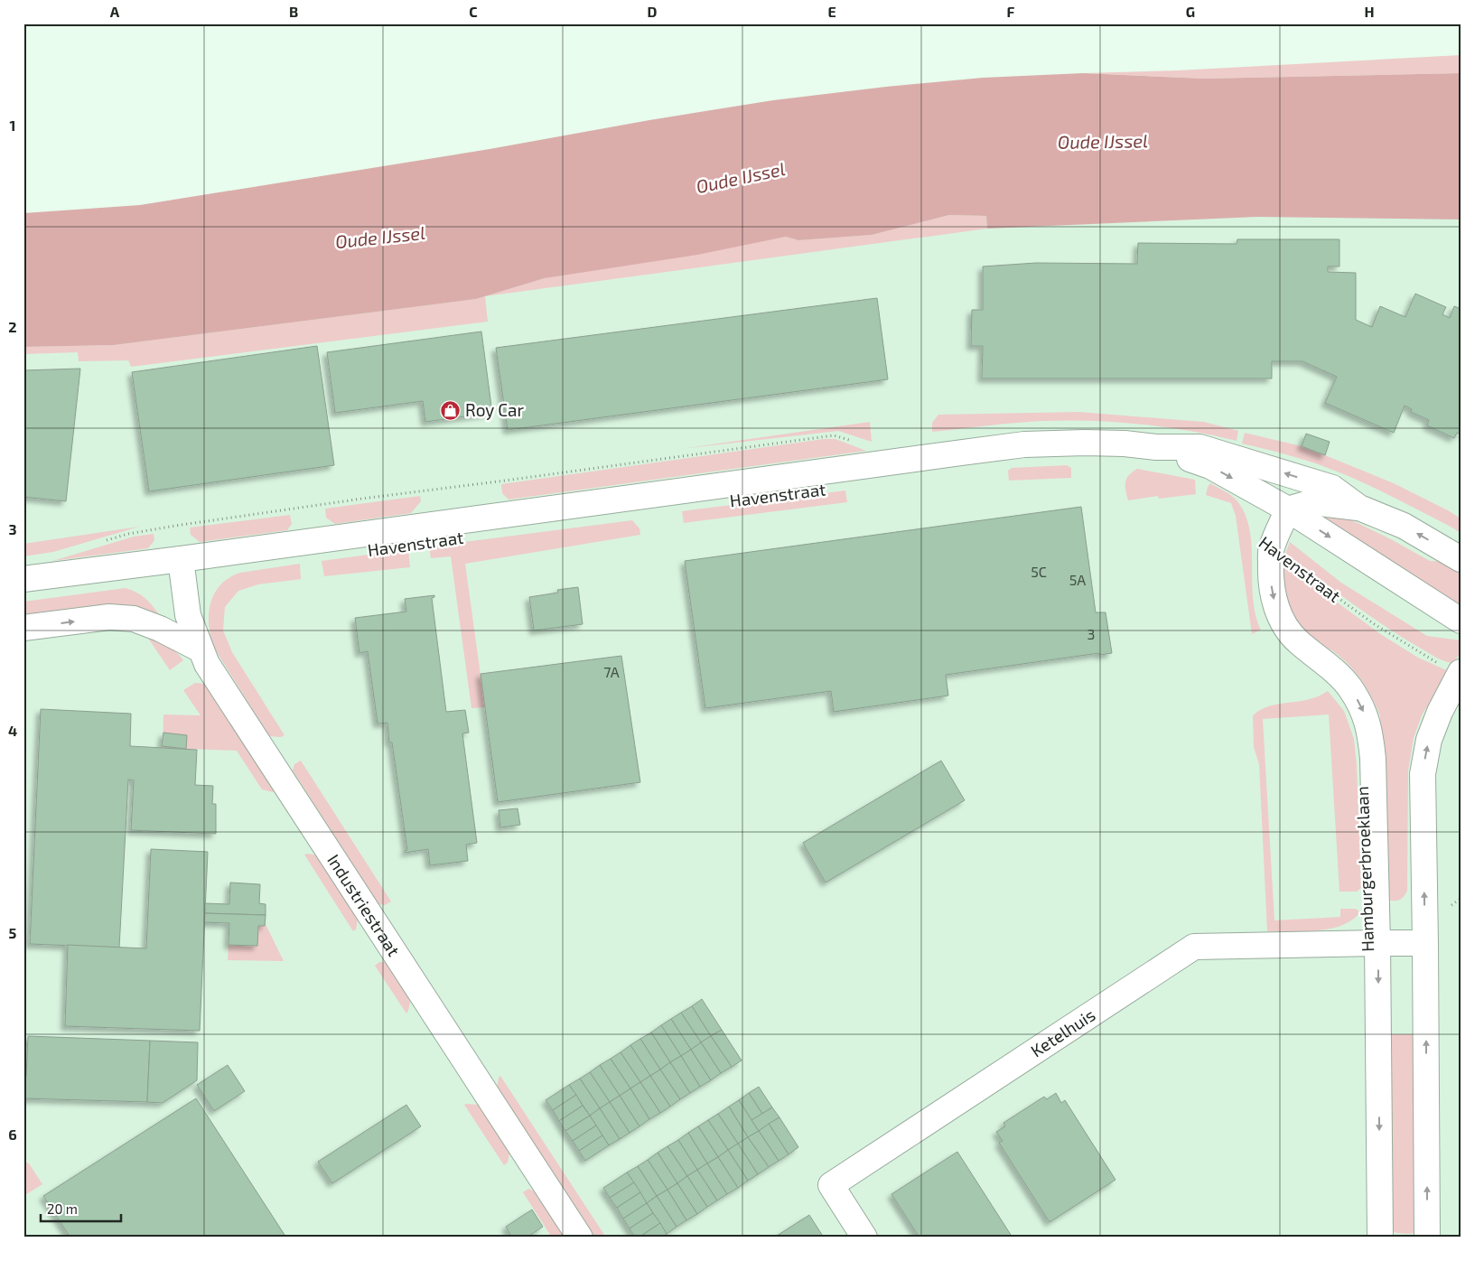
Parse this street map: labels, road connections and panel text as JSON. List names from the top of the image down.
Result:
{
  "streets": {
    "street": [
      "Havenstraat",
      "Hamburgerbroeklaan",
      "Industriestraat",
      "Ketelhuis"
    ]
  },
  "crossings": [
    ["Havenstraat", "Hamburgerbroeklaan"],
    ["Havenstraat", "Industriestraat"],
    ["Hamburgerbroeklaan", "Ketelhuis"]
  ],
  "water": ["Oude IJssel"],
  "places": {
    "shop": ["Roy Car"]
  },
  "house_numbers": [
    "5C",
    "5A",
    "3",
    "7A"
  ],
  "scale_bar": "20 m",
  "grid": {
    "columns": [
      "A",
      "B",
      "C",
      "D",
      "E",
      "F",
      "G",
      "H"
    ],
    "rows": [
      "1",
      "2",
      "3",
      "4",
      "5",
      "6"
    ]
  }
}
